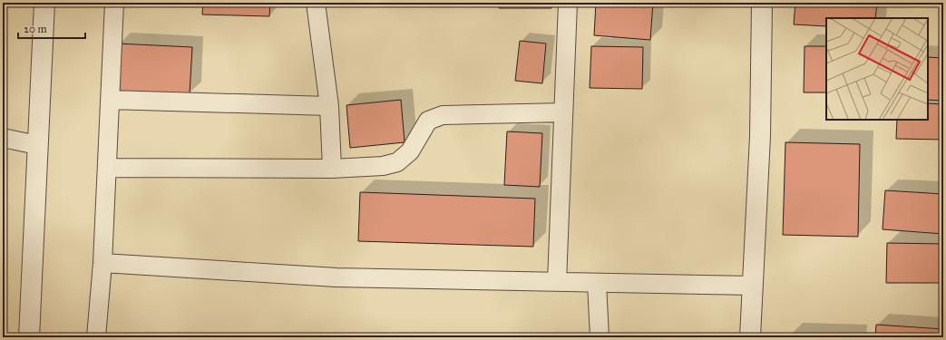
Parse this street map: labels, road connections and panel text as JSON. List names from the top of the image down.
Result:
{
  "scale_bar": "20 m"
}
